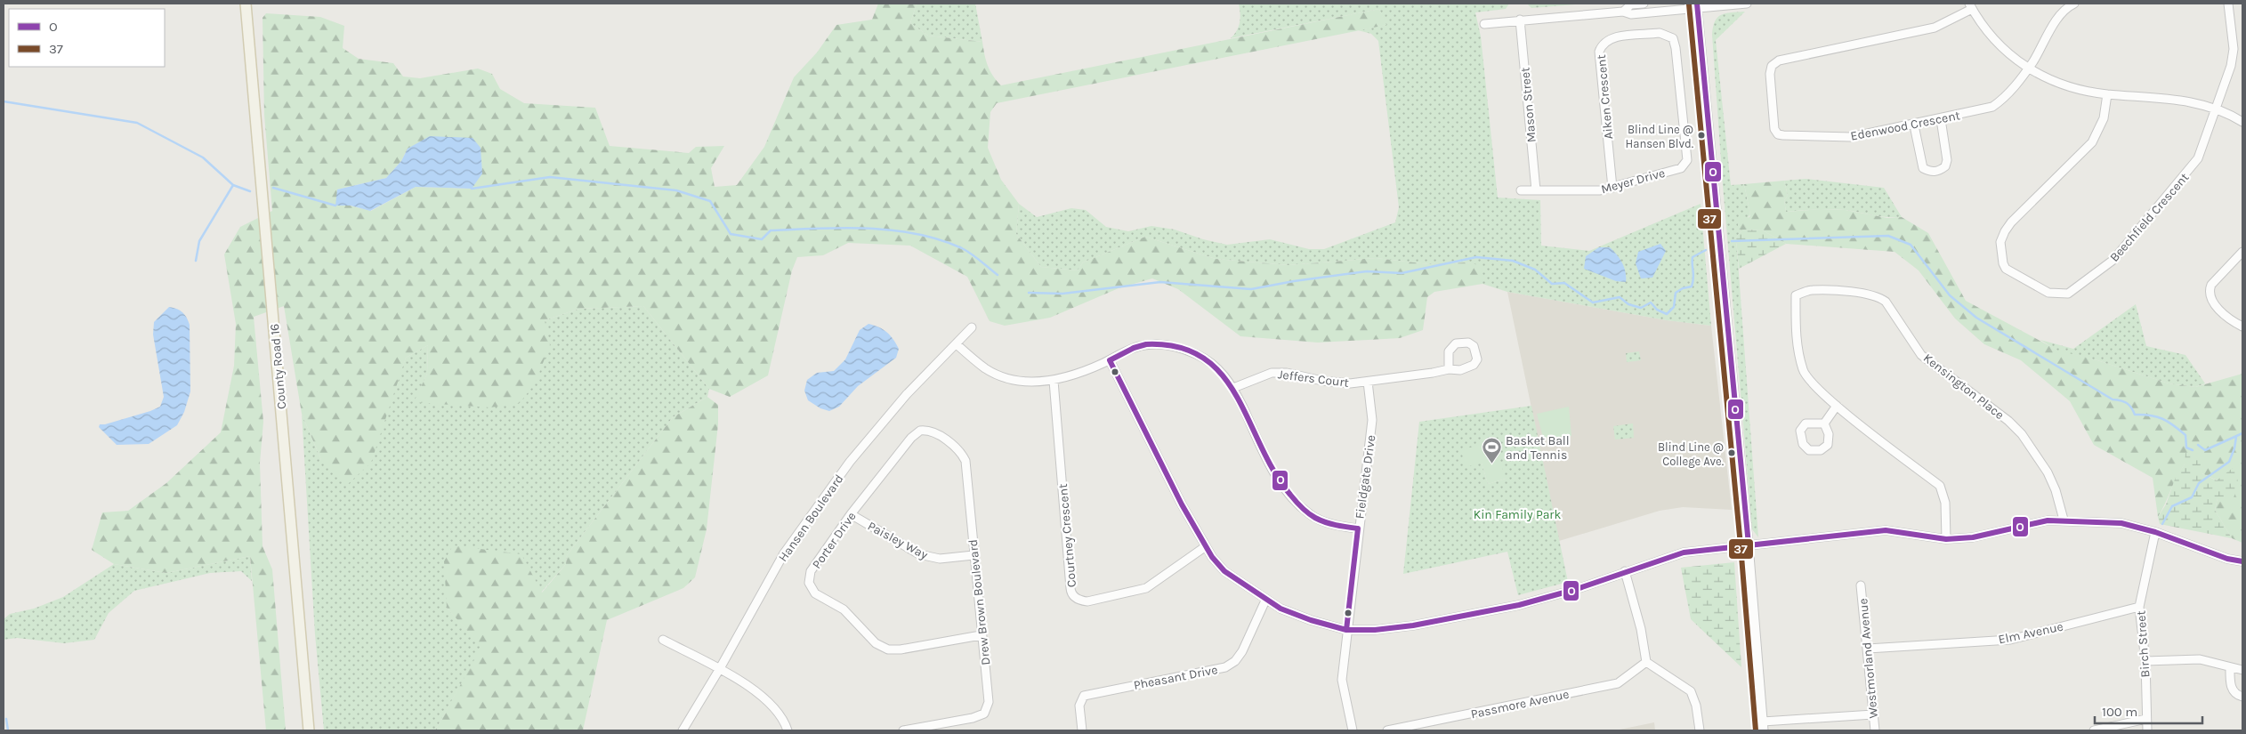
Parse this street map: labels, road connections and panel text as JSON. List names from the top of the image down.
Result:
{
  "streets": {
    "main road": ["County Road 16"],
    "street": [
      "Aiken Crescent",
      "Mason Street",
      "Edenwood Crescent",
      "Meyer Drive",
      "Beechfield Crescent",
      "Jeffers Court",
      "Kensington Place",
      "Fieldgate Drive",
      "Hansen Boulevard",
      "Courtney Crescent",
      "Porter Drive",
      "Paisley Way",
      "Drew Brown Boulevard",
      "Elm Avenue",
      "Birch Street",
      "Westmorland Avenue",
      "Pheasant Drive",
      "Passmore Avenue"
    ]
  },
  "crossings": [
    ["Aiken Crescent", "Meyer Drive"],
    ["Mason Street", "Meyer Drive"],
    ["Jeffers Court", "Fieldgate Drive"],
    ["Porter Drive", "Paisley Way"],
    ["Porter Drive", "Drew Brown Boulevard"],
    ["Paisley Way", "Drew Brown Boulevard"],
    ["Elm Avenue", "Birch Street"],
    ["Elm Avenue", "Westmorland Avenue"]
  ],
  "parks": ["Kin Family Park"],
  "places": {
    "other": ["Blind Line @ Hansen Blvd.", "Blind Line @ College Ave."],
    "sports": ["Basket Ball and Tennis"]
  },
  "lines": ["transit line O", "transit line 37"],
  "legend": ["O", "37"],
  "scale_bar": "100 m"
}
